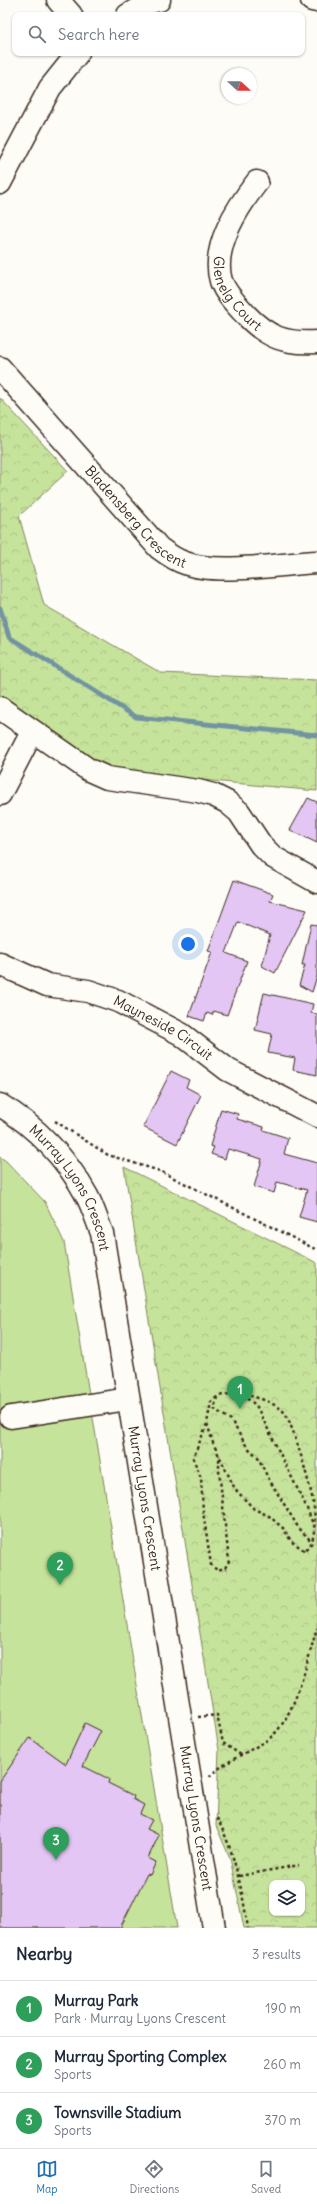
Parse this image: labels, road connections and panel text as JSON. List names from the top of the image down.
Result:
{
  "streets": {
    "street": [
      "Glenelg Court",
      "Bladensberg Crescent",
      "Mayneside Circuit",
      "Murray Lyons Crescent"
    ]
  },
  "north": "right",
  "page": {
    "search": "Search here",
    "pins": ["1", "2", "3"],
    "heading": ["Nearby", "3 results"],
    "list": [
      {
        "mark": "1",
        "name": "Murray Park",
        "note": "Park · Murray Lyons Crescent",
        "value": "190 m"
      },
      {
        "mark": "2",
        "name": "Murray Sporting Complex",
        "note": "Sports",
        "value": "260 m"
      },
      {
        "mark": "3",
        "name": "Townsville Stadium",
        "note": "Sports",
        "value": "370 m"
      }
    ],
    "nav": ["Map", "Directions", "Saved"]
  }
}
